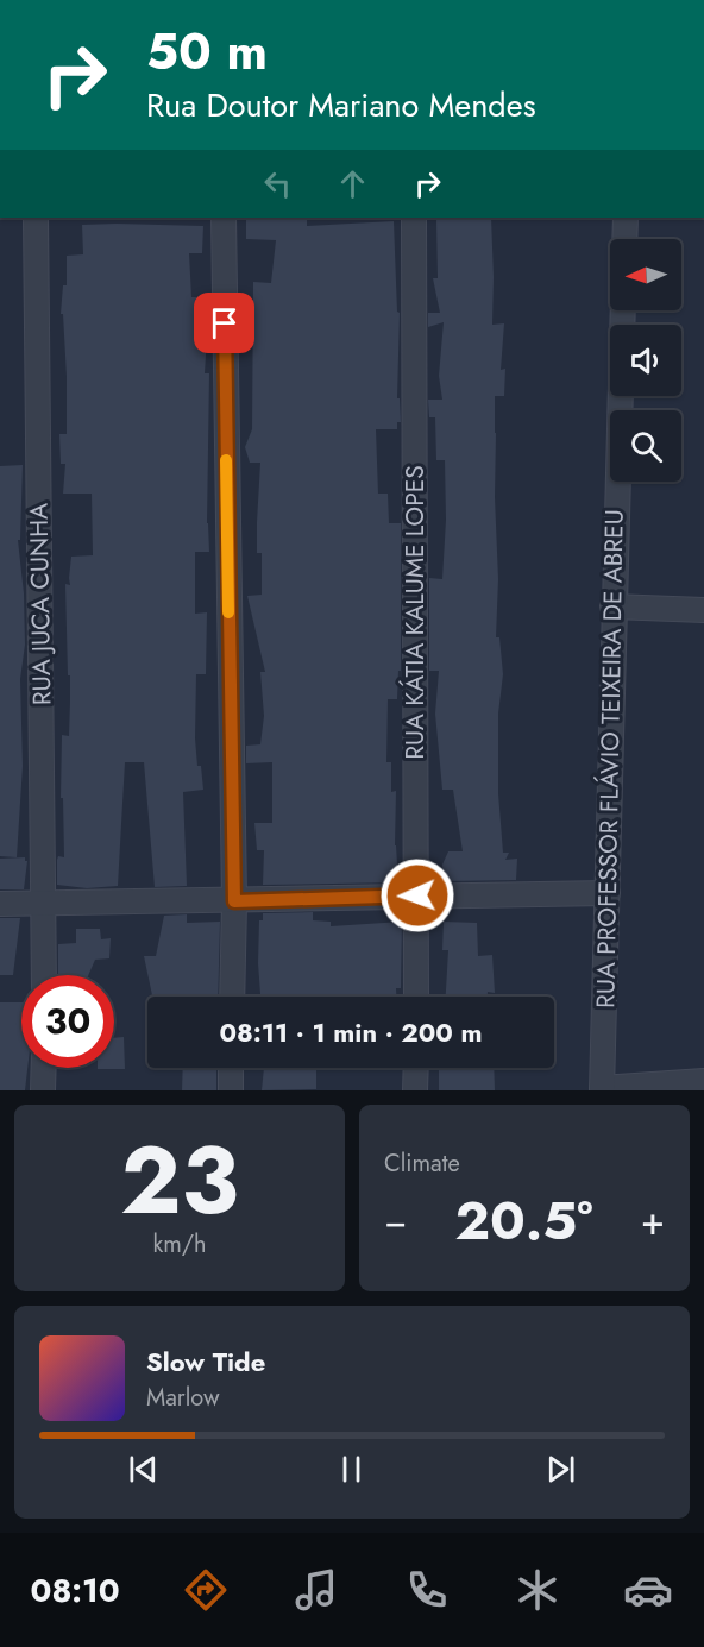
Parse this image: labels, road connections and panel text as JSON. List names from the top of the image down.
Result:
{
  "streets": {
    "street": ["RUA JUCA CUNHA", "RUA KÁTIA KALUME LOPES", "RUA PROFESSOR FLÁVIO TEIXEIRA DE ABREU"]
  },
  "north": "left",
  "page": {
    "turn": ["50 m", "Rua Doutor Mariano Mendes"],
    "limit": "30",
    "trip": "08:11 · 1 min · 200 m",
    "tile": [
      ["23", "km/h"],
      "Climate"
    ],
    "heat": ["−", "20.5°", "+"],
    "song": ["Slow Tide", "Marlow"],
    "tabs": "08:10"
  }
}
